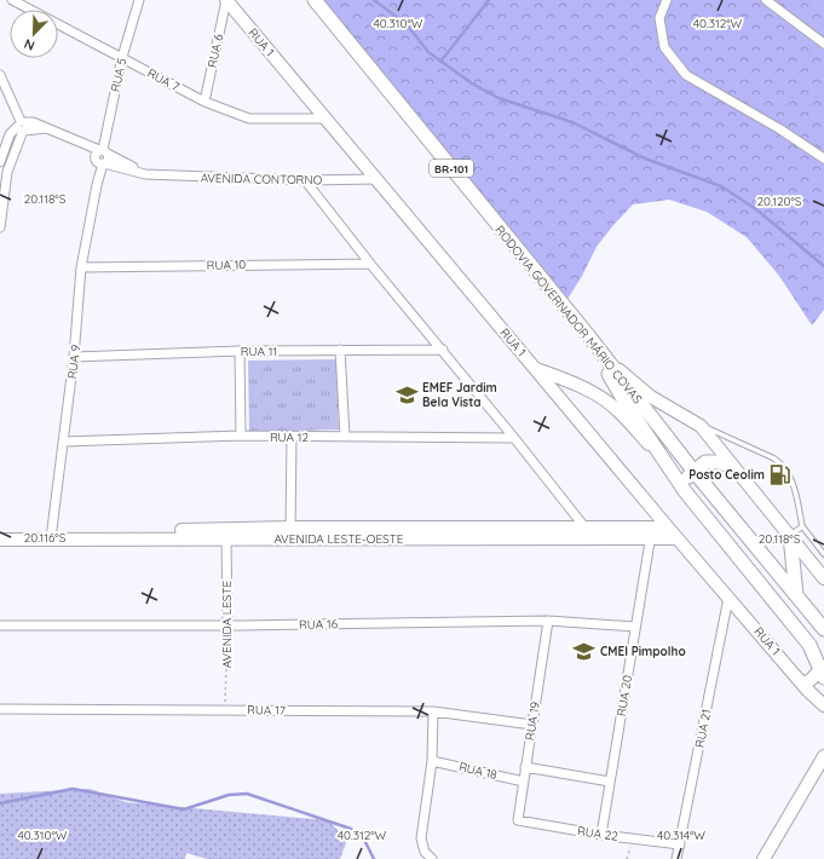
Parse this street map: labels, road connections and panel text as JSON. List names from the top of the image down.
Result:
{
  "streets": {
    "main road": ["BR-101", "RODOVIA GOVERNADOR MÁRIO COVAS"],
    "street": [
      "RUA 1",
      "RUA 6",
      "RUA 5",
      "RUA 7",
      "AVENIDA CONTORNO",
      "RUA 10",
      "RUA 11",
      "RUA 9",
      "RUA 12",
      "AVENIDA LESTE-OESTE",
      "AVENIDA LESTE",
      "RUA 16",
      "RUA 20",
      "RUA 17",
      "RUA 19",
      "RUA 21",
      "RUA 18",
      "RUA 22"
    ]
  },
  "crossings": [
    ["RUA 1", "RUA 6"],
    ["RUA 1", "RUA 7"],
    ["RUA 1", "AVENIDA CONTORNO"],
    ["RUA 1", "AVENIDA LESTE-OESTE"],
    ["RUA 1", "RUA 21"],
    ["RUA 6", "RUA 7"],
    ["RUA 5", "RUA 7"],
    ["RUA 5", "AVENIDA CONTORNO"],
    ["RUA 5", "RUA 9"],
    ["AVENIDA CONTORNO", "RUA 9"],
    ["RUA 10", "RUA 9"],
    ["RUA 11", "RUA 9"],
    ["RUA 9", "RUA 12"],
    ["RUA 9", "AVENIDA LESTE-OESTE"],
    ["AVENIDA LESTE-OESTE", "AVENIDA LESTE"],
    ["AVENIDA LESTE-OESTE", "RUA 20"],
    ["AVENIDA LESTE", "RUA 16"],
    ["AVENIDA LESTE", "RUA 17"],
    ["RUA 16", "RUA 20"],
    ["RUA 16", "RUA 19"],
    ["RUA 20", "RUA 22"],
    ["RUA 17", "RUA 19"],
    ["RUA 19", "RUA 18"],
    ["RUA 19", "RUA 22"],
    ["RUA 21", "RUA 22"]
  ],
  "places": {
    "school or university": ["EMEF Jardim Bela Vista", "CMEI Pimpolho"],
    "fuel station": ["Posto Ceolim"]
  },
  "north": "bottom left",
  "coordinates": [
    "40.310°W",
    "40.312°W",
    "20.118°S",
    "20.120°S",
    "20.116°S",
    "40.314°W"
  ]
}
